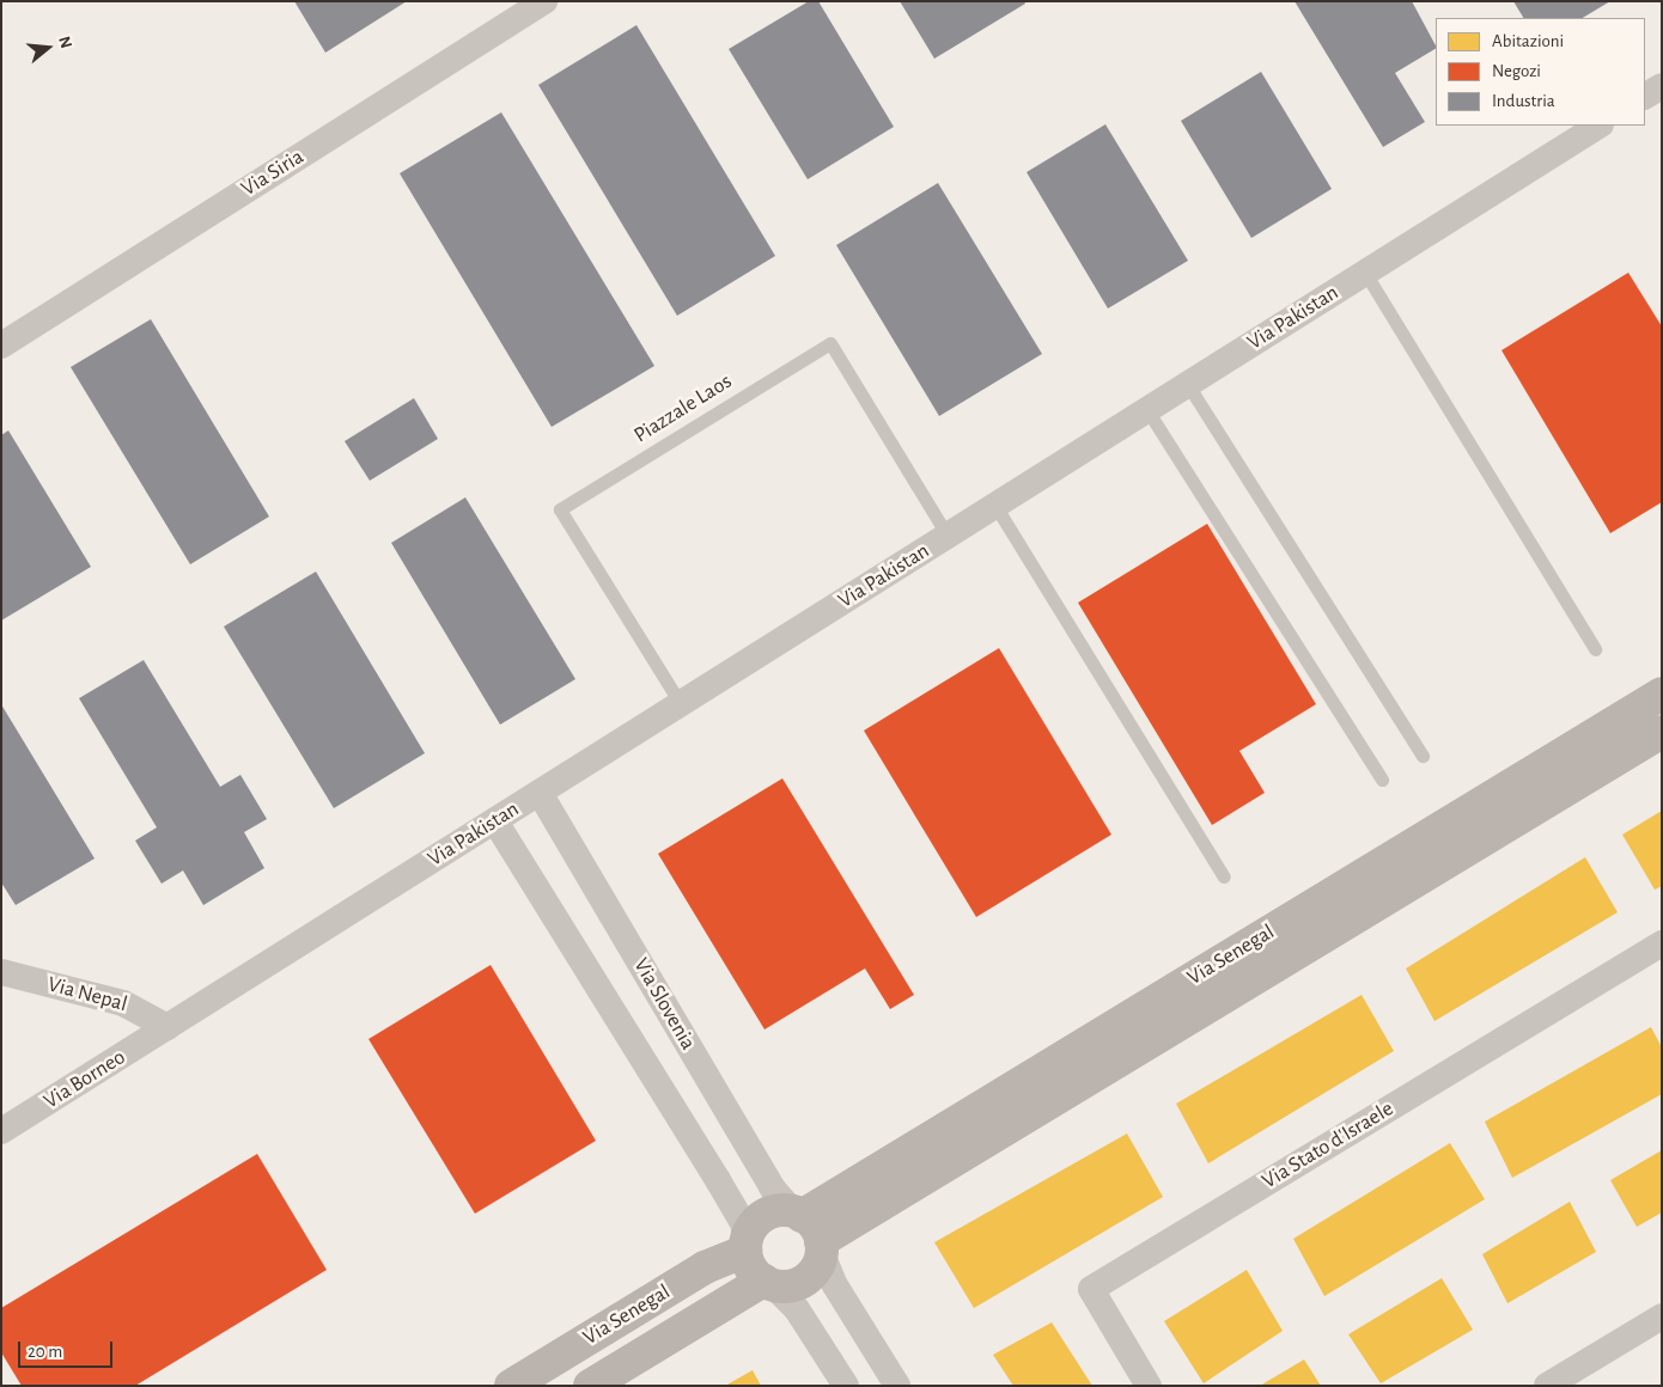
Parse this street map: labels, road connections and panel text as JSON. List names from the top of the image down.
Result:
{
  "streets": {
    "main road": ["Via Senegal"],
    "street": [
      "Via Siria",
      "Via Pakistan",
      "Via Nepal",
      "Via Slovenia",
      "Via Borneo",
      "Via Stato d'Israele"
    ],
    "lane": ["Piazzale Laos"]
  },
  "crossings": [
    ["Via Pakistan", "Piazzale Laos"],
    ["Via Pakistan", "Via Nepal"],
    ["Via Pakistan", "Via Slovenia"],
    ["Via Pakistan", "Via Borneo"],
    ["Via Senegal", "Via Slovenia"],
    ["Via Nepal", "Via Borneo"]
  ],
  "legend": ["Abitazioni", "Negozi", "Industria"],
  "scale_bar": "20 m",
  "north": "right"
}
